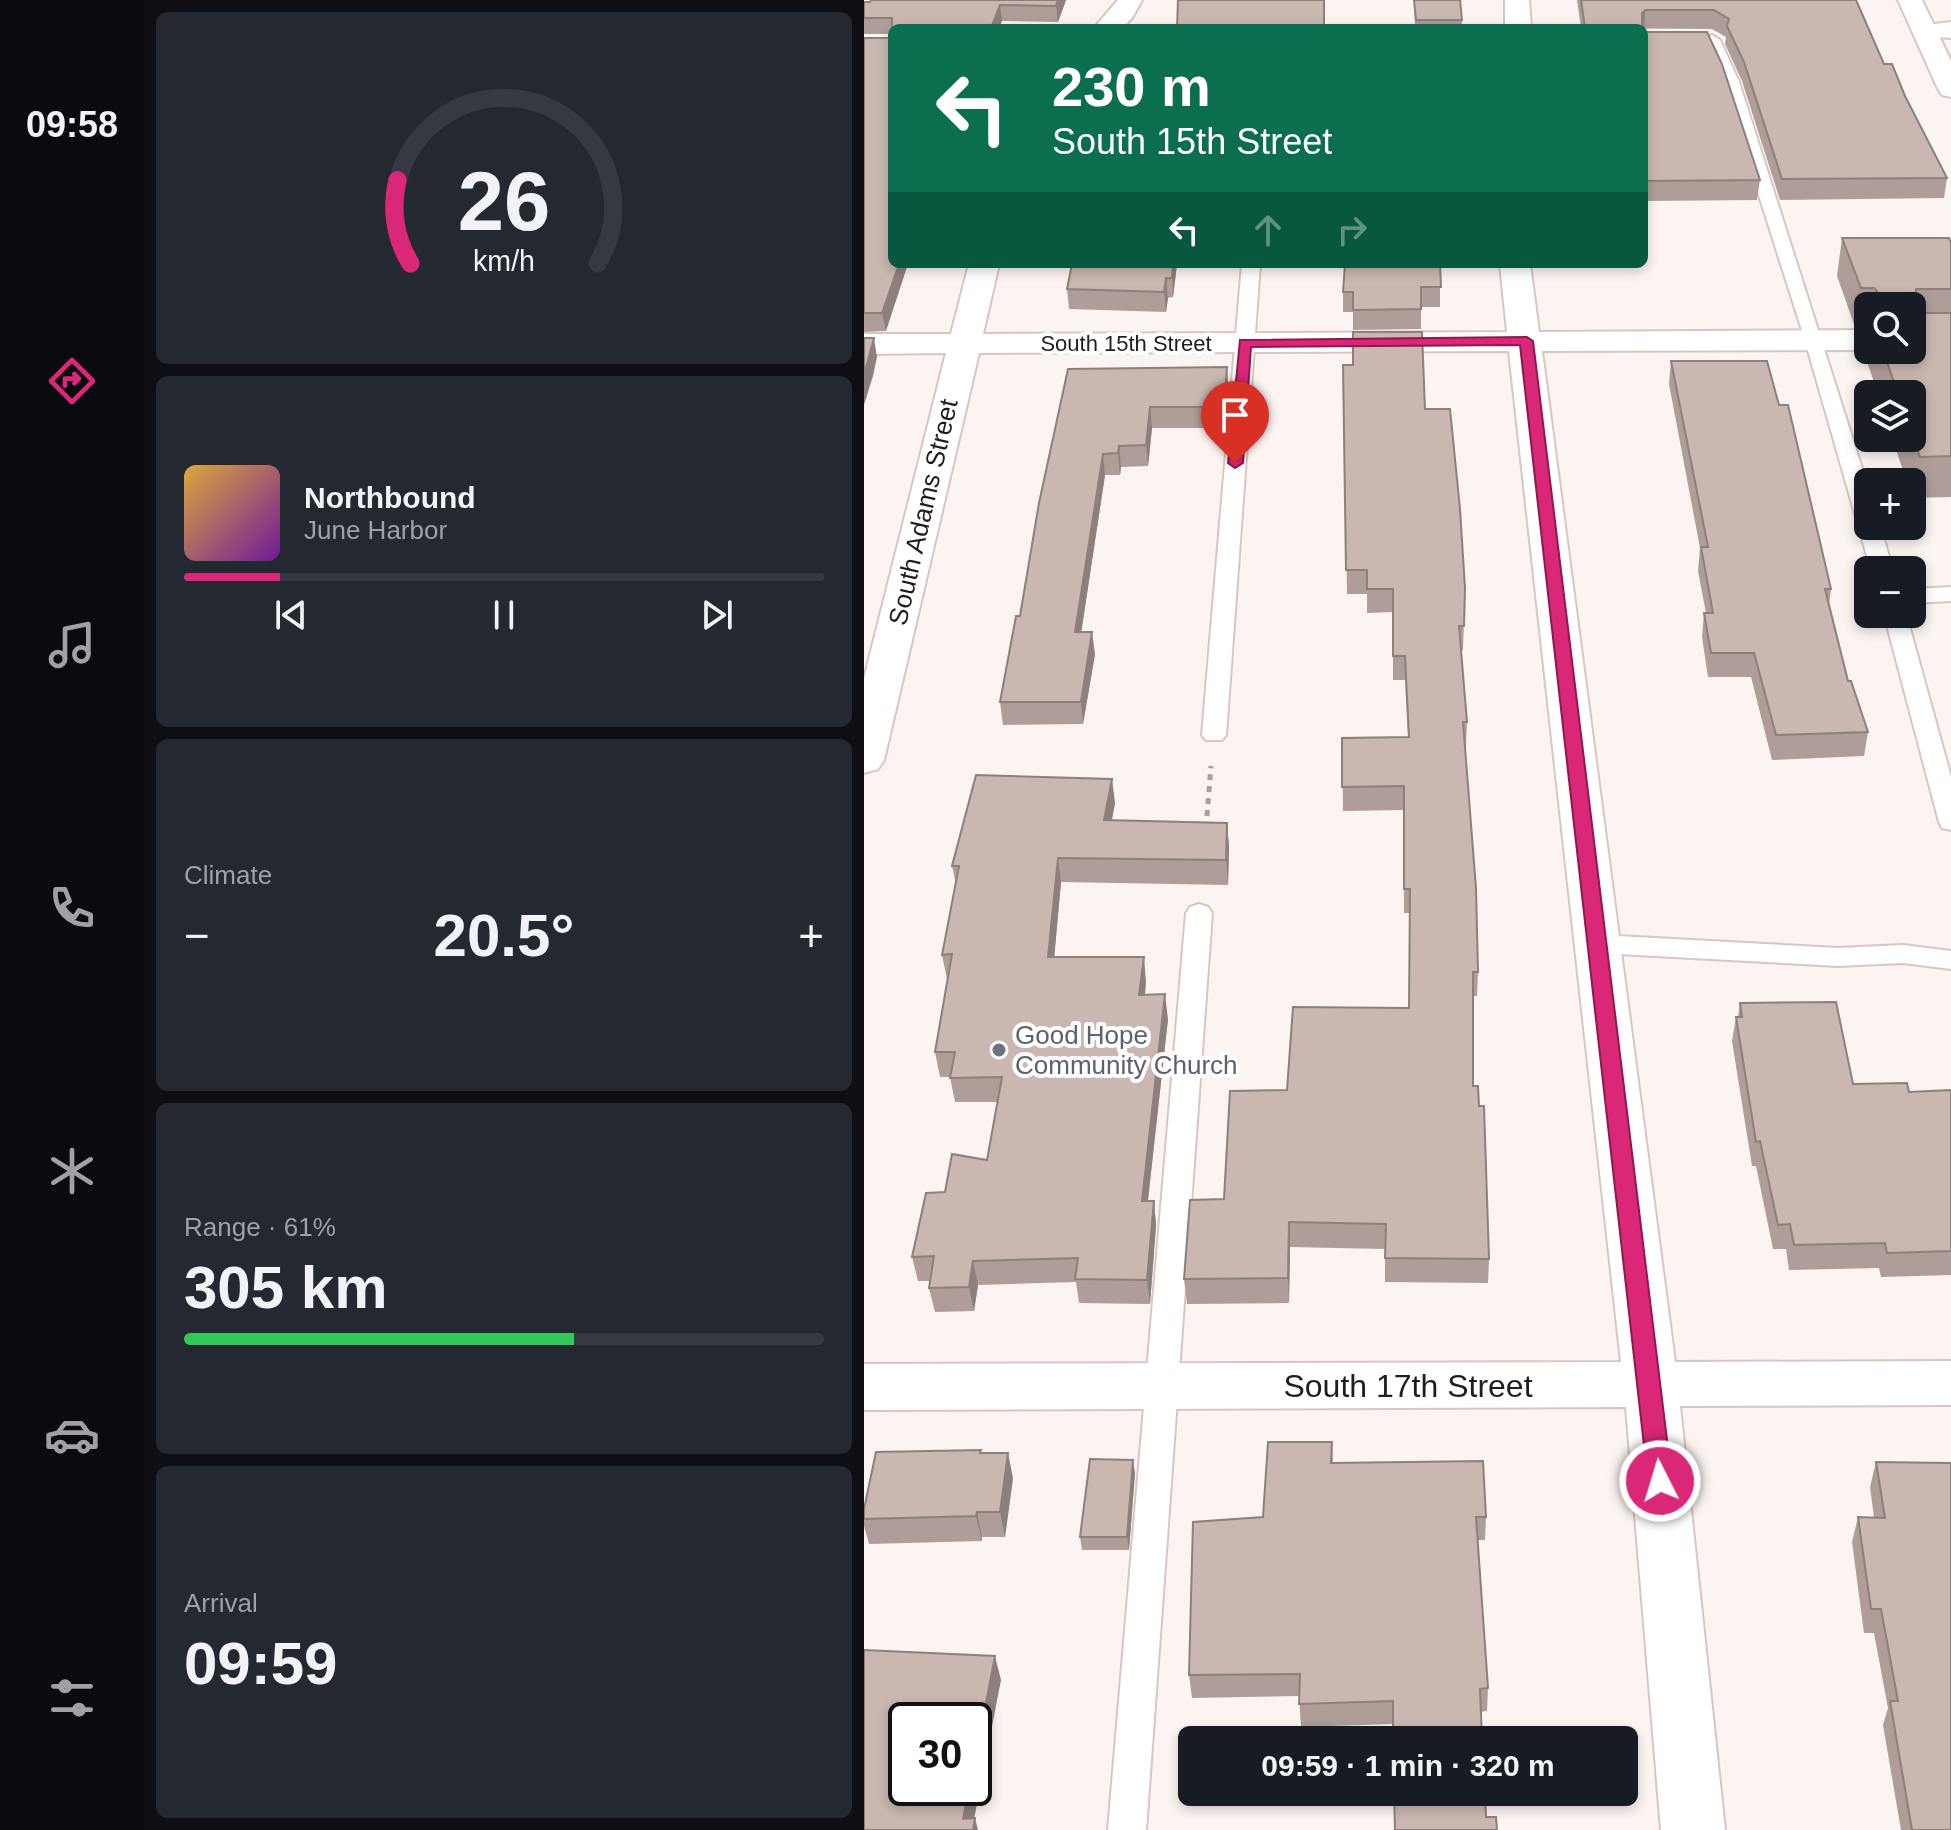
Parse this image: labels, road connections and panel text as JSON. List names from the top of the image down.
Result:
{
  "streets": {
    "street": ["South 15th Street", "South Adams Street", "South 17th Street"]
  },
  "crossings": [
    ["South 15th Street", "South Adams Street"]
  ],
  "places": ["Good Hope Community Church"],
  "page": {
    "tabs": "09:58",
    "turn": ["230 m", "South 15th Street"],
    "map_buttons": ["+", "−"],
    "song": ["Northbound", "June Harbor"],
    "tile": [
      "Climate",
      ["Range · 61%", "305 km"],
      ["Arrival", "09:59"]
    ],
    "heat": ["−", "20.5°", "+"],
    "limit": "30",
    "trip": "09:59 · 1 min · 320 m",
    "gauge": ["26", "km/h"]
  }
}
